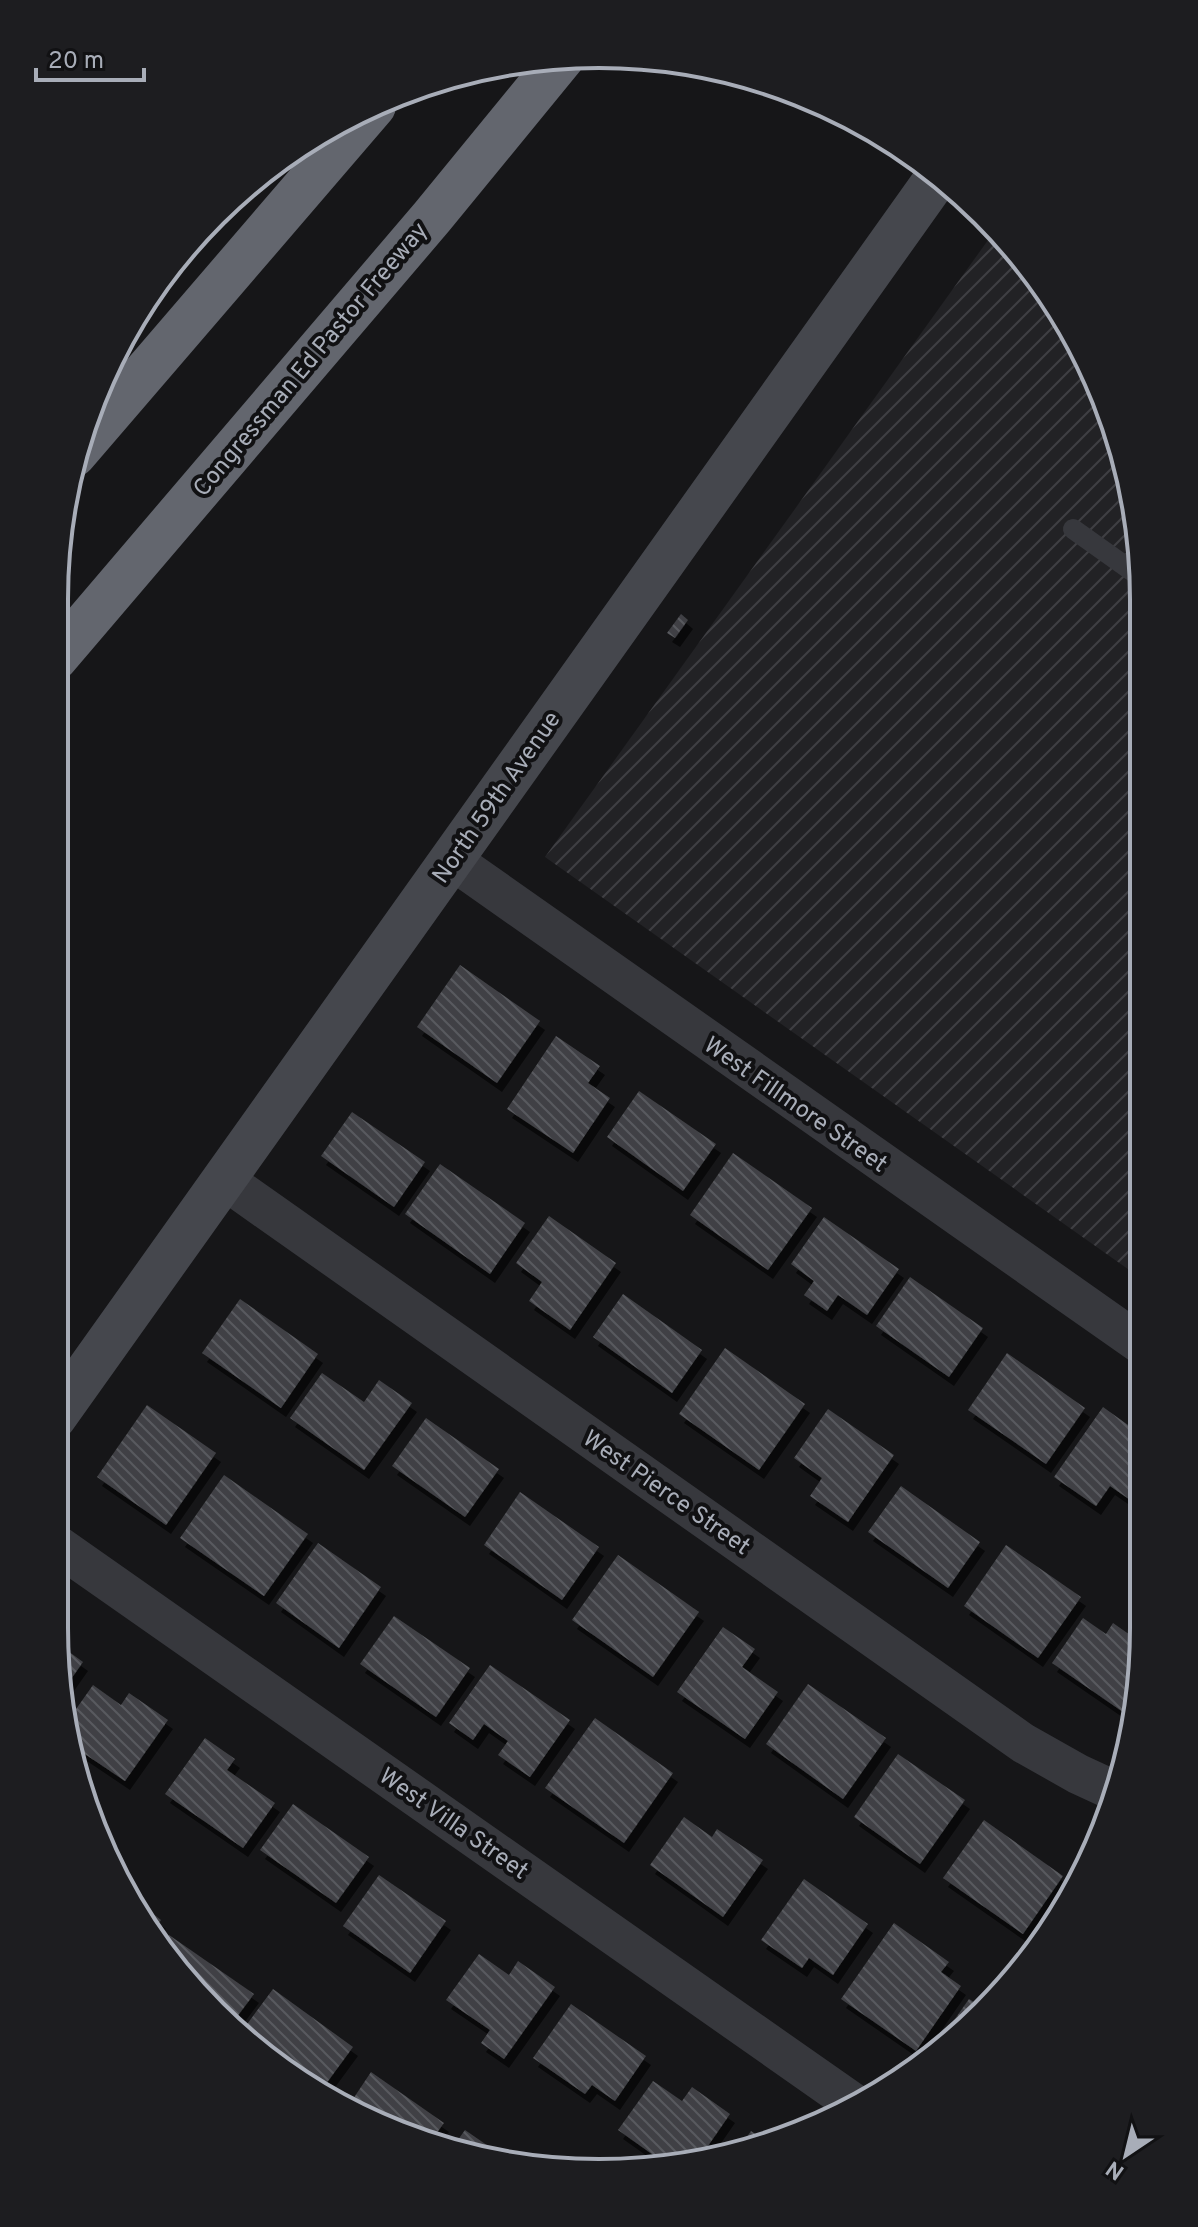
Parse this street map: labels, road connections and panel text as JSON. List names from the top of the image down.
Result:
{
  "streets": {
    "highway": ["Congressman Ed Pastor Freeway"],
    "main road": ["North 59th Avenue"],
    "street": ["West Fillmore Street", "West Pierce Street", "West Villa Street"]
  },
  "crossings": [
    ["North 59th Avenue", "West Fillmore Street"],
    ["North 59th Avenue", "West Pierce Street"]
  ],
  "scale_bar": "20 m",
  "north": "bottom left"
}
